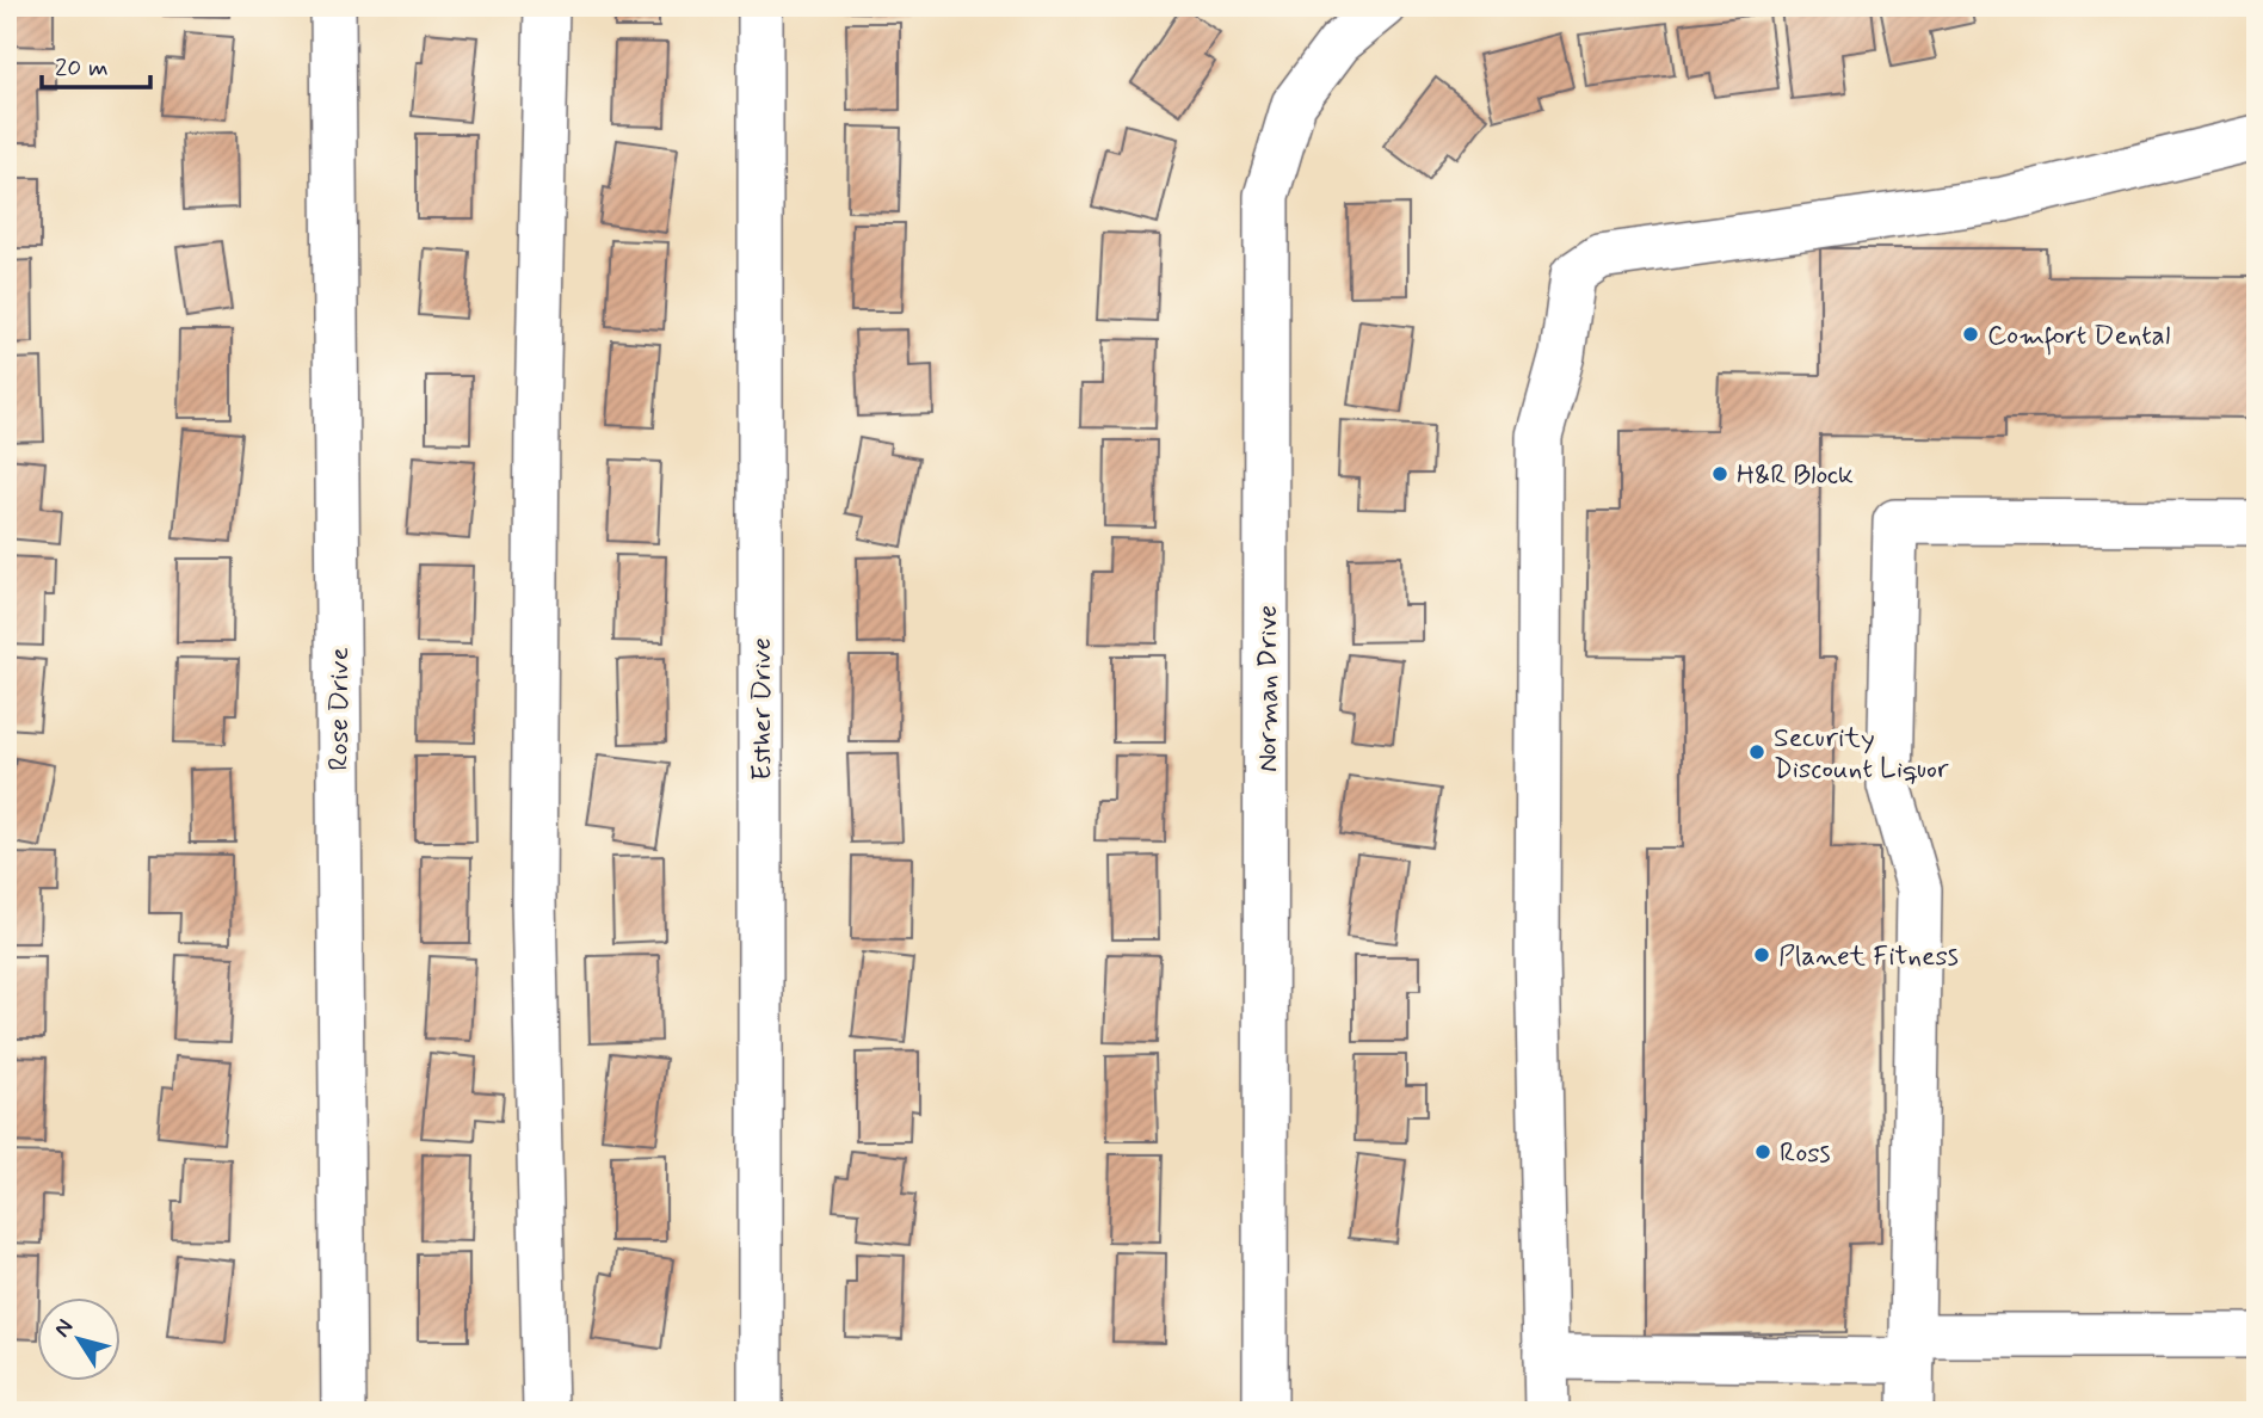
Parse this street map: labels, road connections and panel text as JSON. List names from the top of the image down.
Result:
{
  "streets": {
    "street": ["Norman Drive", "Rose Drive", "Esther Drive"]
  },
  "places": [
    "Comfort Dental",
    "H&R Block",
    "Security Discount Liquor",
    "Planet Fitness",
    "Ross"
  ],
  "scale_bar": "20 m",
  "north": "top left"
}
